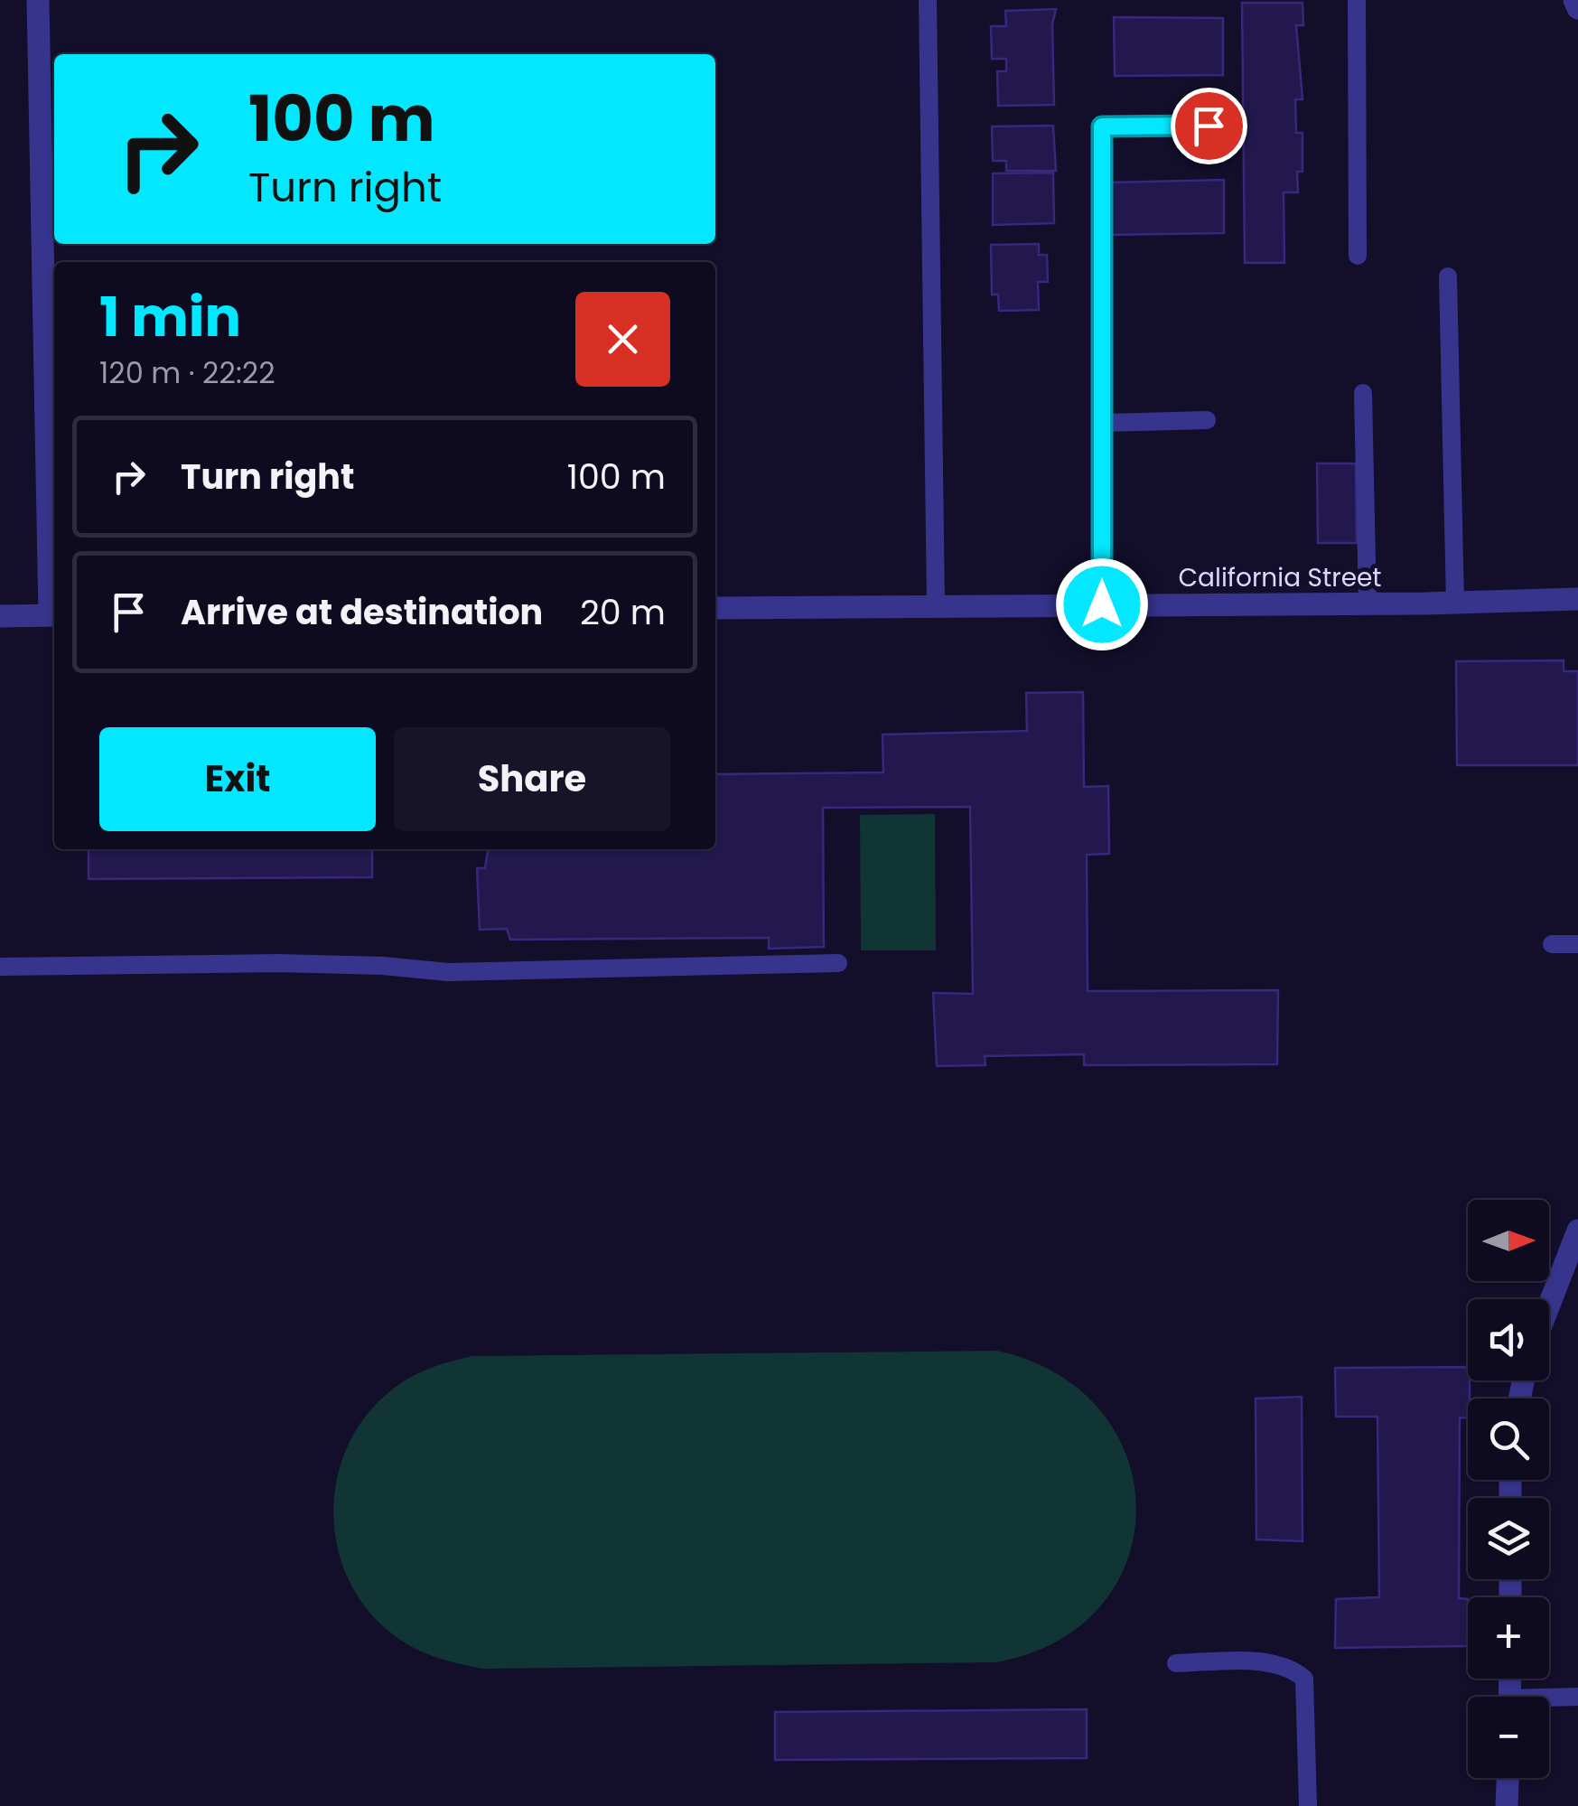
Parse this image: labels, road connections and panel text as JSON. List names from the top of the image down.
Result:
{
  "streets": {
    "street": ["California Street"]
  },
  "north": "right",
  "page": {
    "turn": ["100 m", "Turn right"],
    "heading": ["1 min", "120 m · 22:22"],
    "list": [
      {
        "name": "Turn right",
        "value": "100 m"
      },
      {
        "name": "Arrive at destination",
        "value": "20 m"
      }
    ],
    "buttons": ["Exit", "Share"],
    "map_buttons": ["+", "−"]
  }
}
